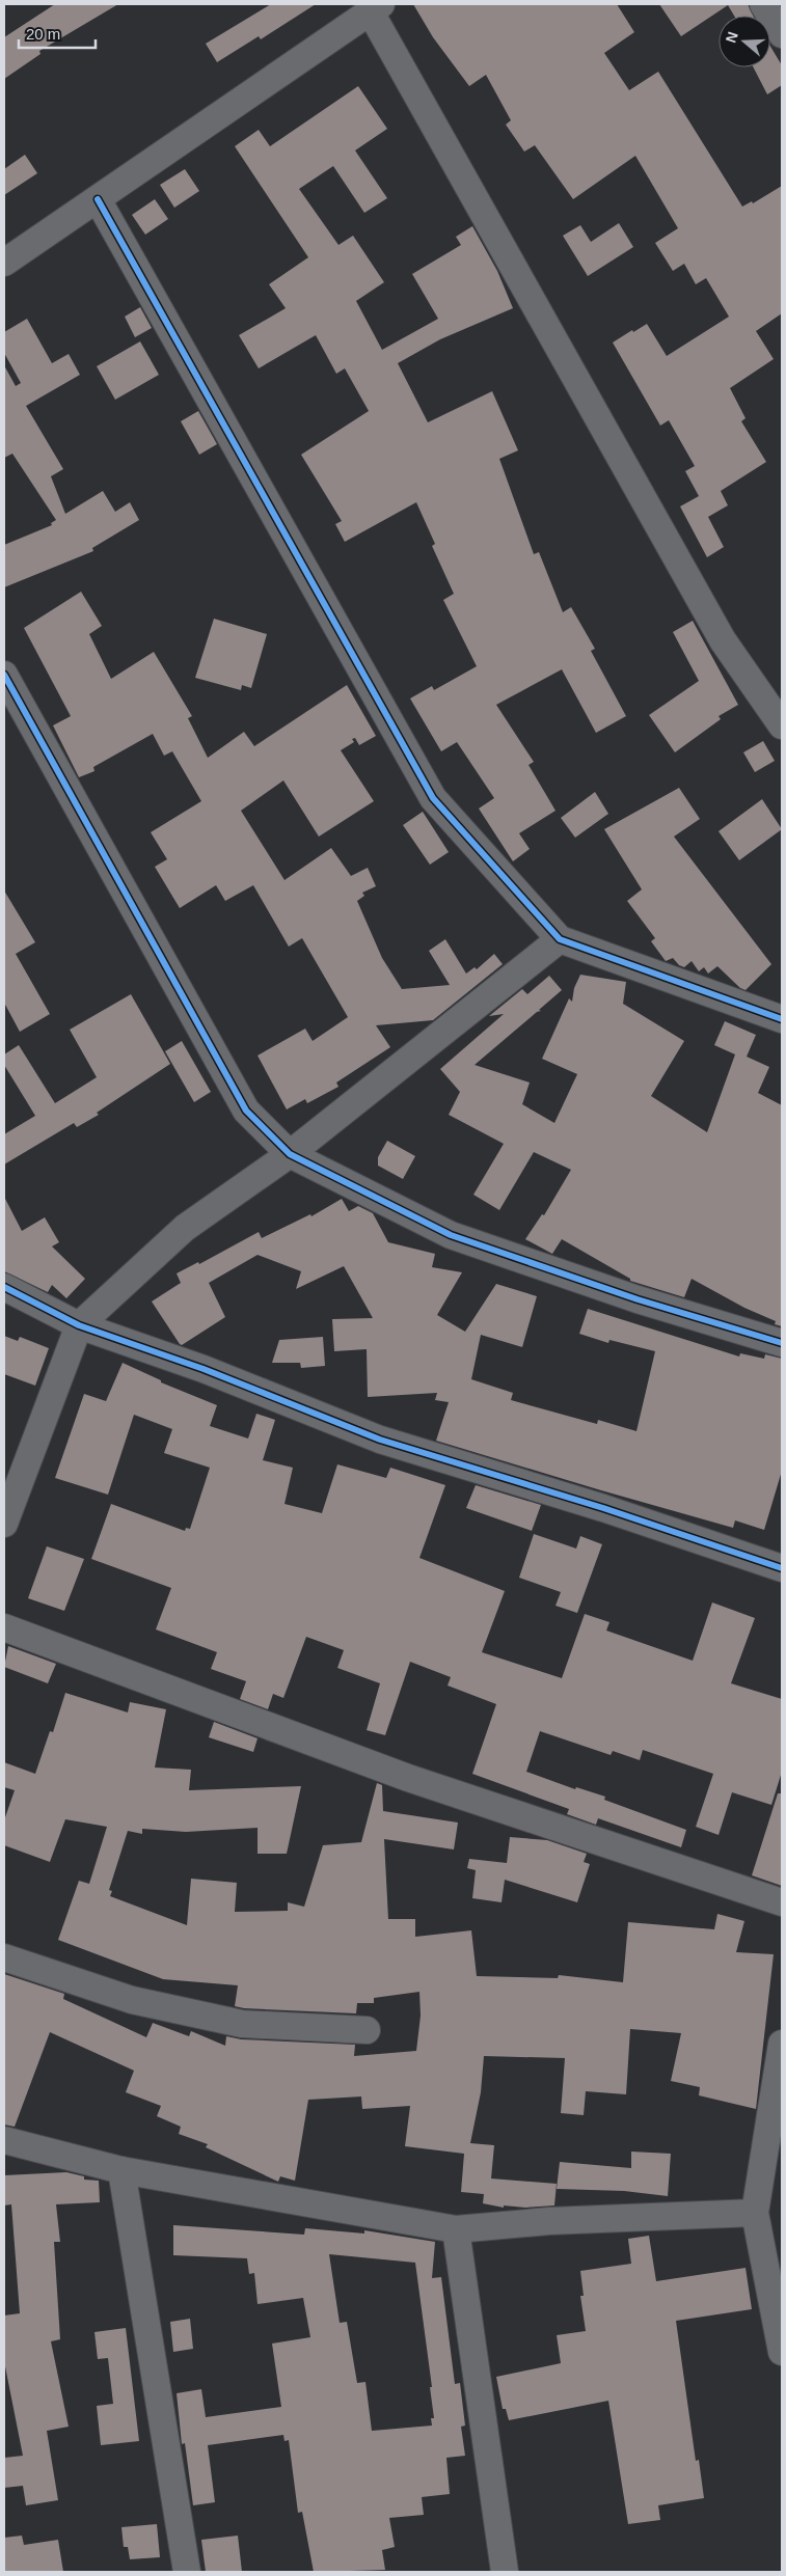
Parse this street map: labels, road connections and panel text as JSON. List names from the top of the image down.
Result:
{
  "scale_bar": "20 m",
  "north": "left"
}
